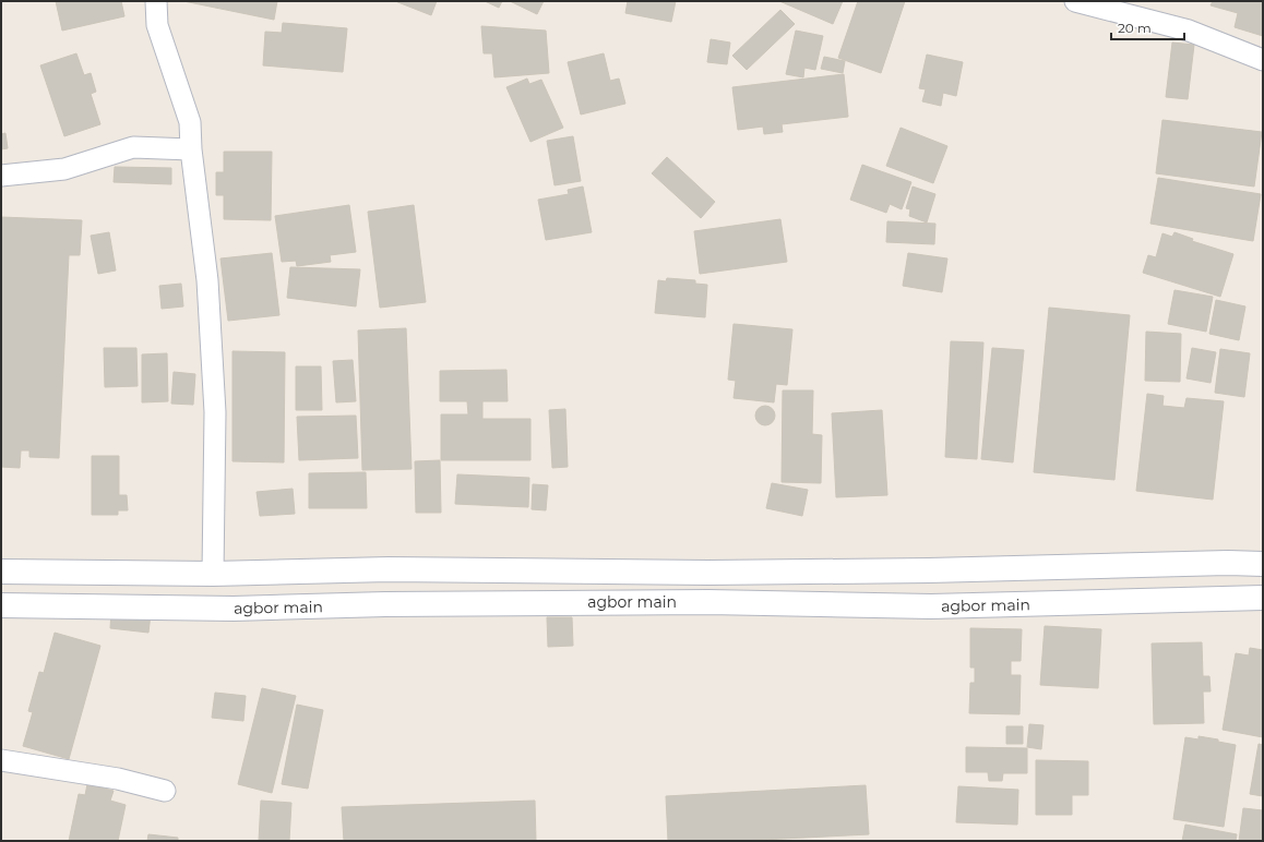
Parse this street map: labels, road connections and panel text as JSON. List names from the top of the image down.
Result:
{
  "streets": {
    "main road": ["agbor main"]
  },
  "scale_bar": "20 m"
}
